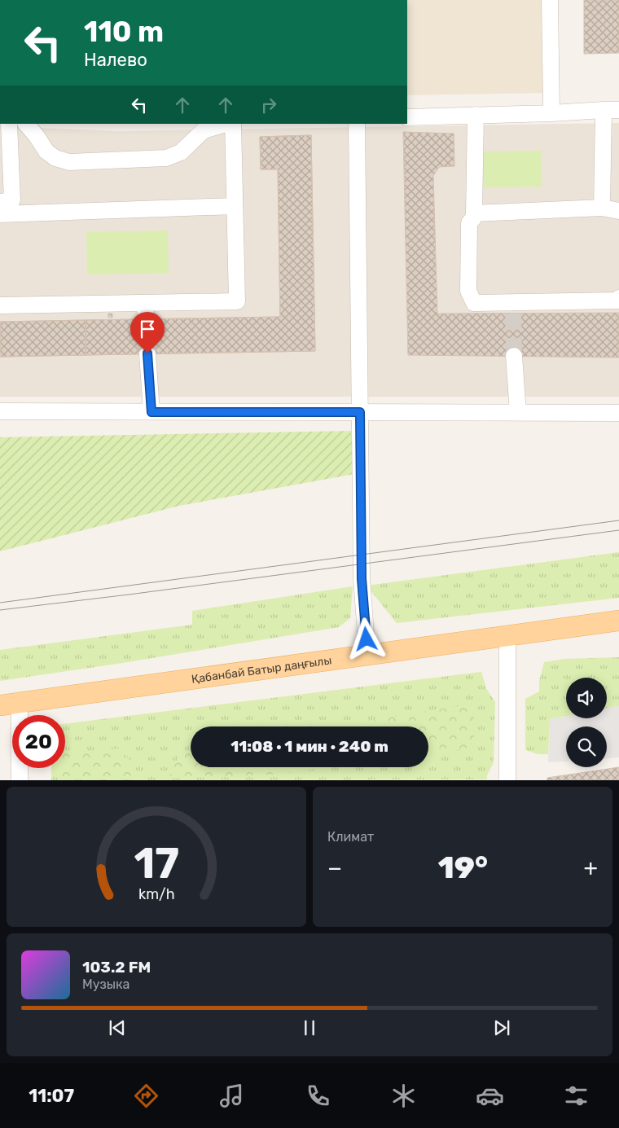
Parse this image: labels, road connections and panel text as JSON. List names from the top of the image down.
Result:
{
  "streets": {
    "main road": ["Қабанбай Батыр даңғылы"]
  },
  "page": {
    "turn": ["110 m", "Налево"],
    "limit": "20",
    "trip": "11:08 · 1 мин · 240 m",
    "tile": "Климат",
    "heat": ["−", "19°", "+"],
    "song": ["103.2 FM", "Музыка"],
    "tabs": "11:07",
    "gauge": ["17", "km/h"]
  }
}
